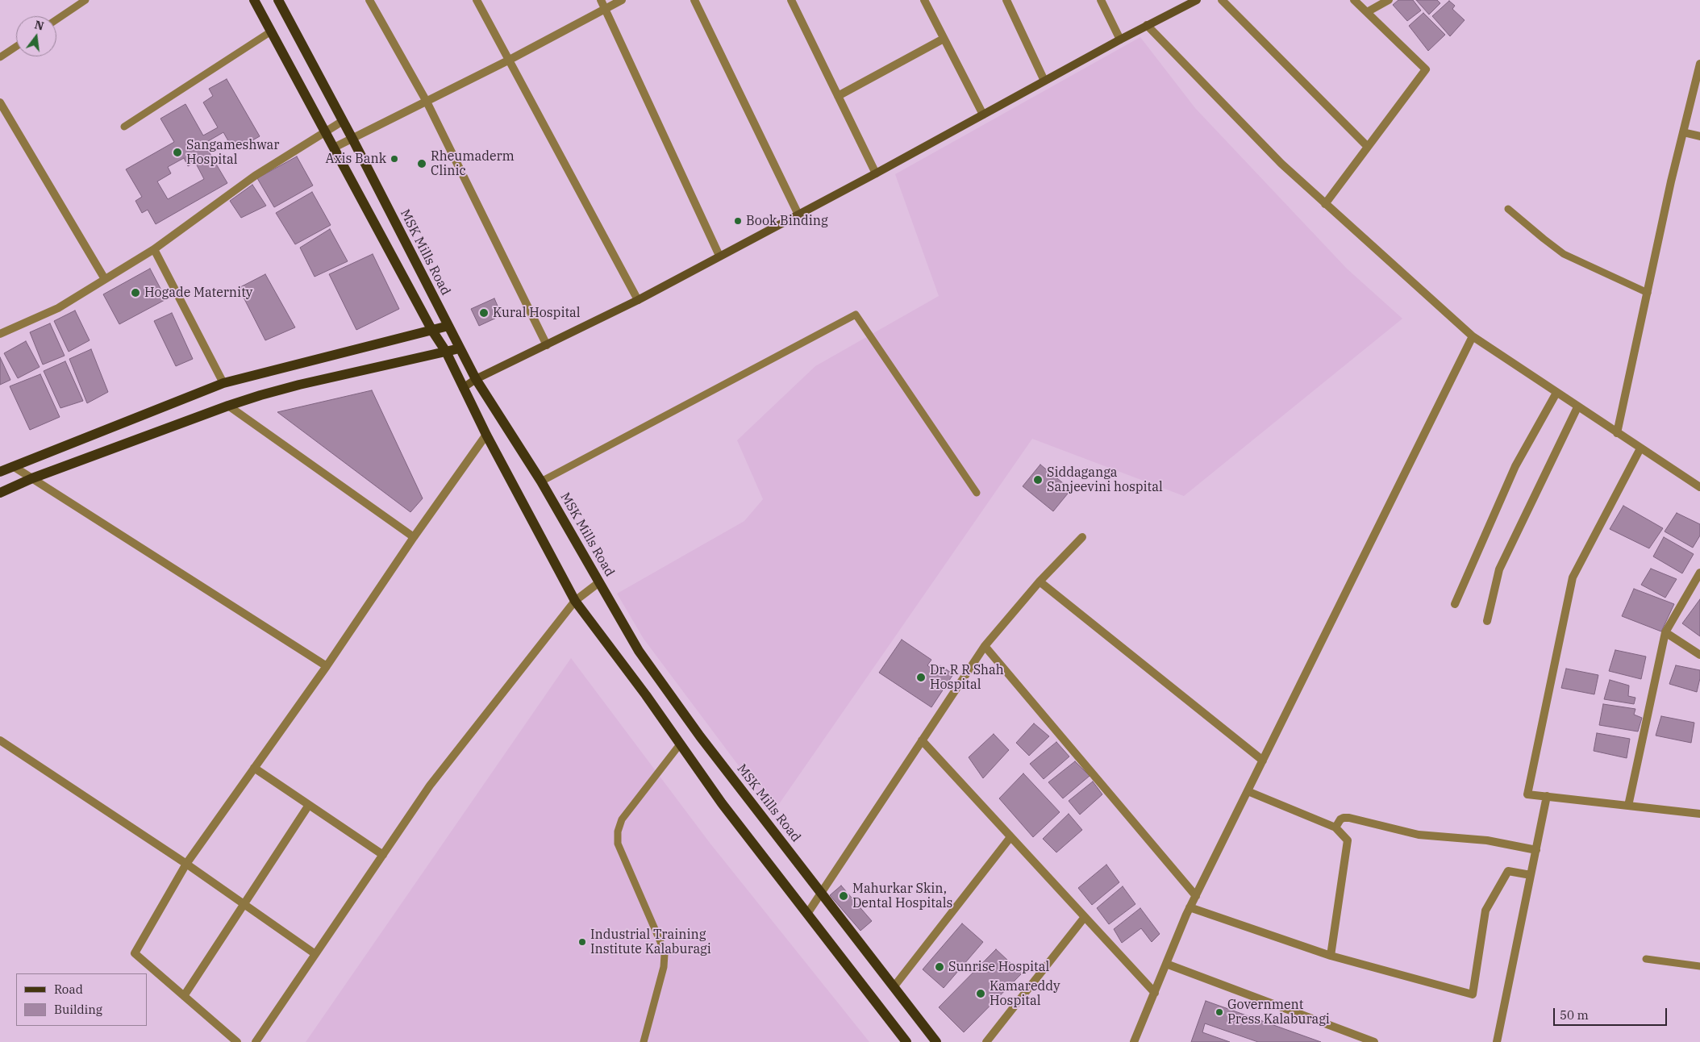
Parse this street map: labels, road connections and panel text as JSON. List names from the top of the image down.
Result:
{
  "streets": {
    "main road": ["MSK Mills Road"]
  },
  "places": [
    "Sangameshwar Hospital",
    "Axis Bank",
    "Rheumaderm Clinic",
    "Book Binding",
    "Hogade Maternity",
    "Kural Hospital",
    "Siddaganga Sanjeevini hospital",
    "Dr. R R Shah Hospital",
    "Mahurkar Skin, Dental Hospitals",
    "Industrial Training Institute Kalaburagi",
    "Sunrise Hospital",
    "Kamareddy Hospital",
    "Government Press Kalaburagi"
  ],
  "legend": ["Road", "Building"],
  "scale_bar": "50 m",
  "north": "top"
}
